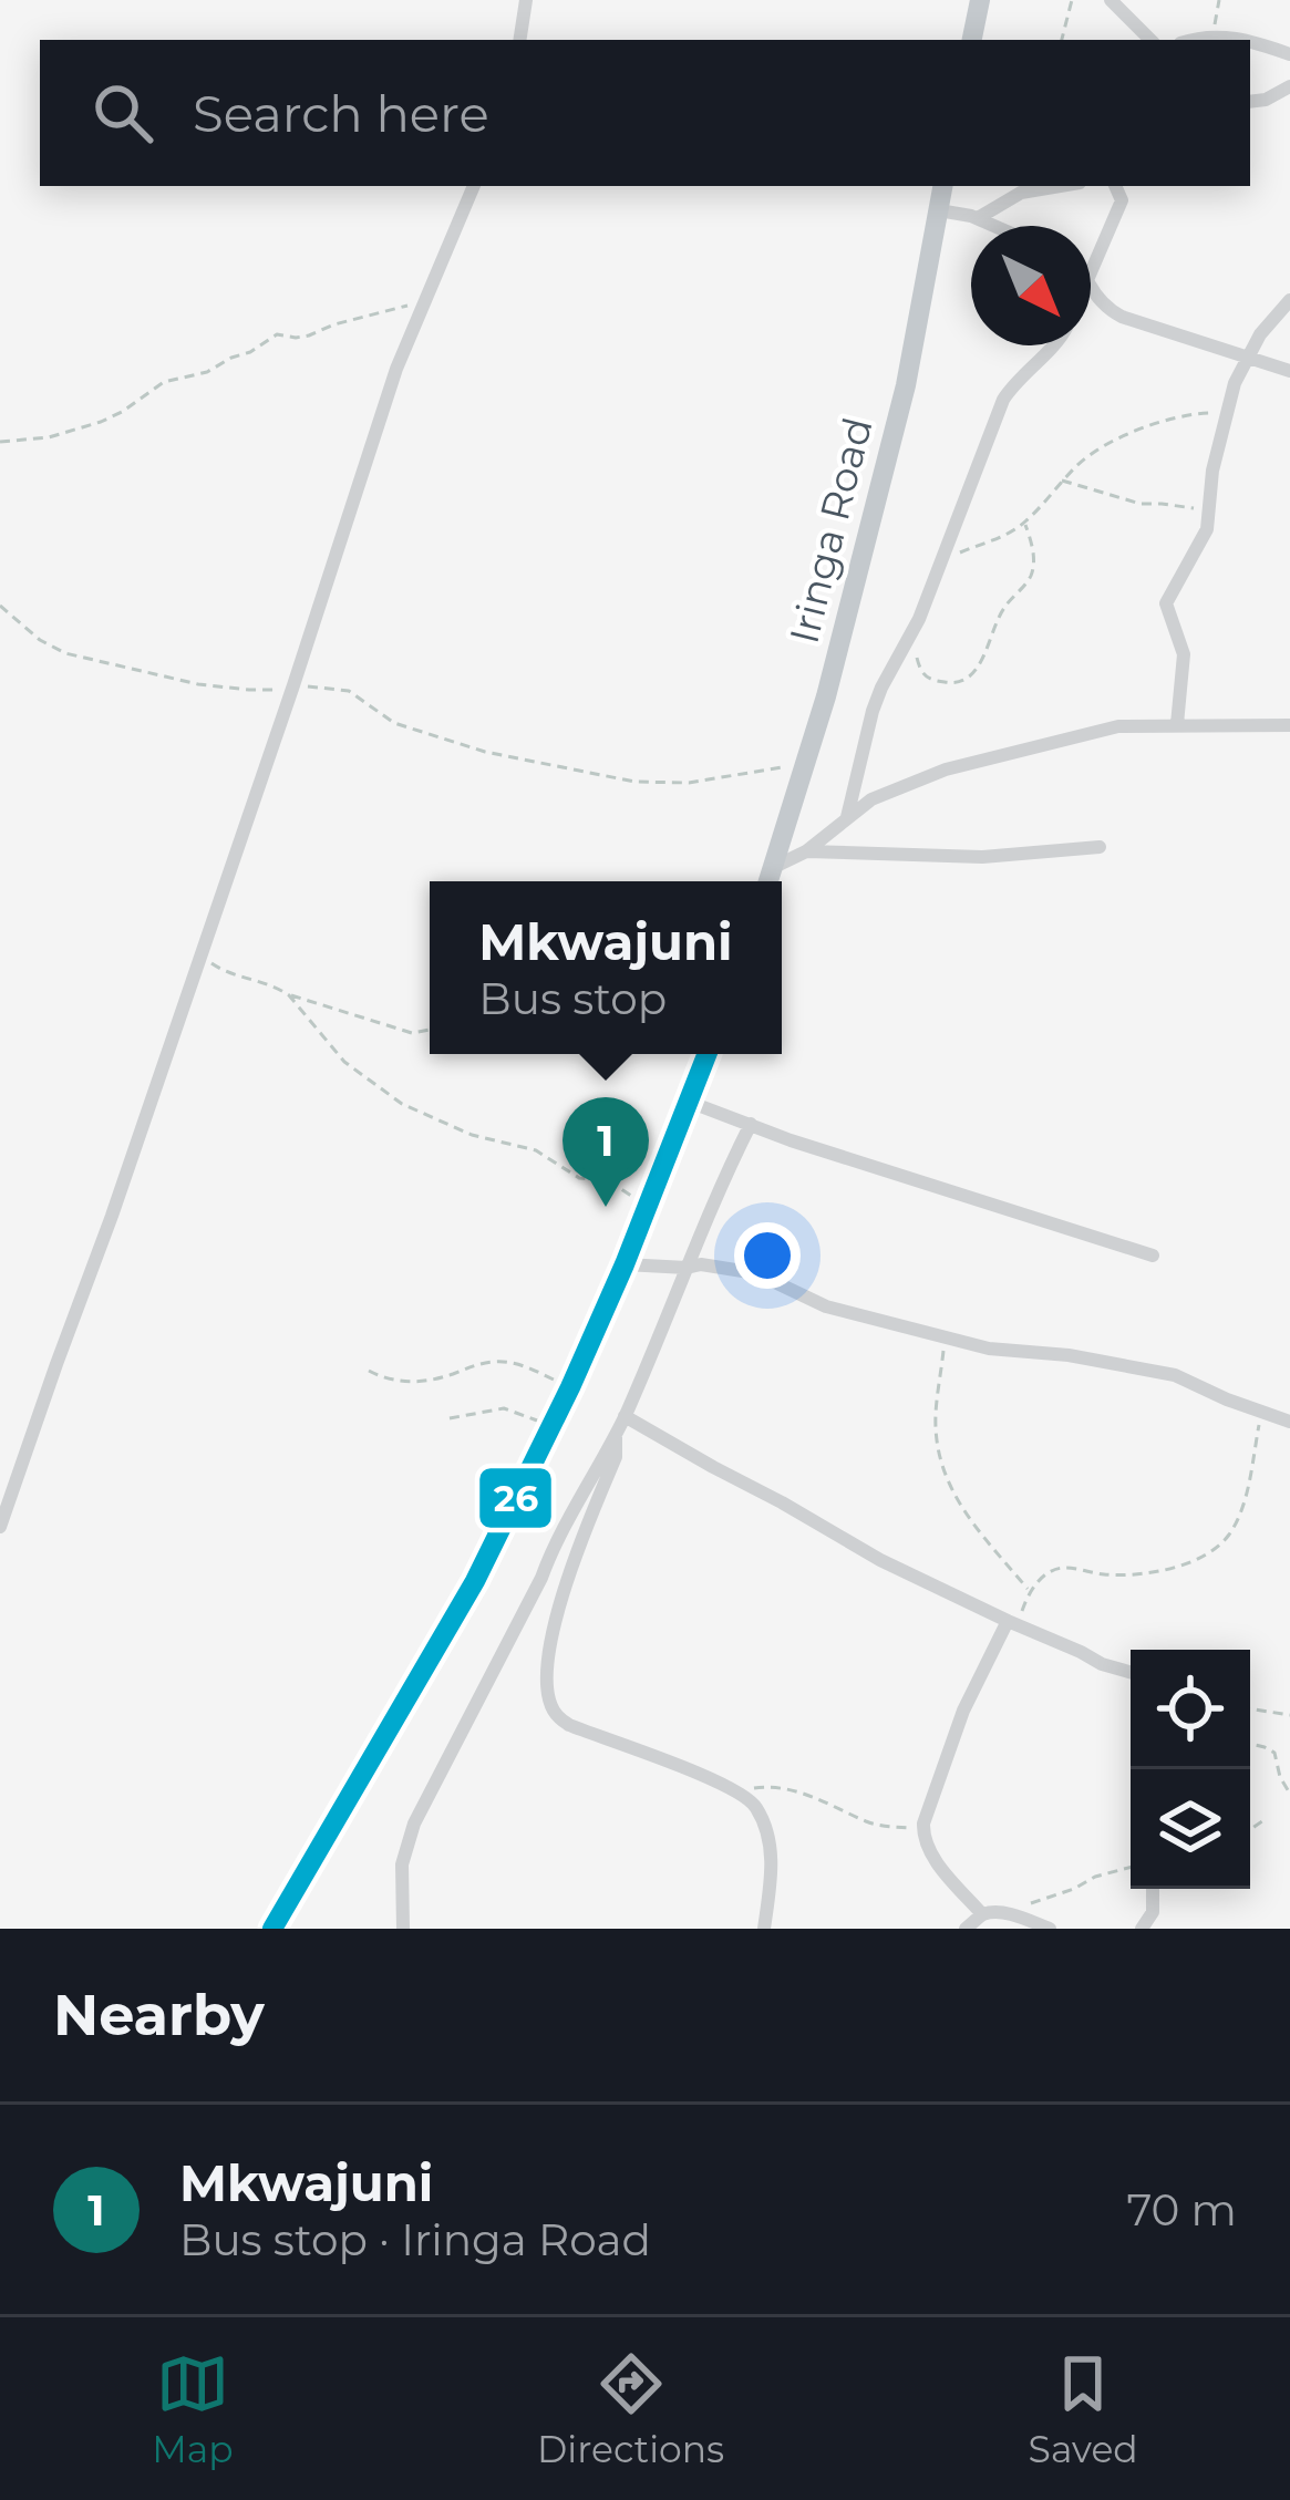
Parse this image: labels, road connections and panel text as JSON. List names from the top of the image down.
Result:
{
  "streets": {
    "highway": ["Iringa Road"]
  },
  "lines": ["transit line 26"],
  "north": "bottom right",
  "page": {
    "search": "Search here",
    "popup": ["Mkwajuni", "Bus stop"],
    "pins": "1",
    "heading": "Nearby",
    "list": [
      {
        "mark": "1",
        "name": "Mkwajuni",
        "note": "Bus stop · Iringa Road",
        "value": "70 m"
      }
    ],
    "nav": ["Map", "Directions", "Saved"]
  }
}
